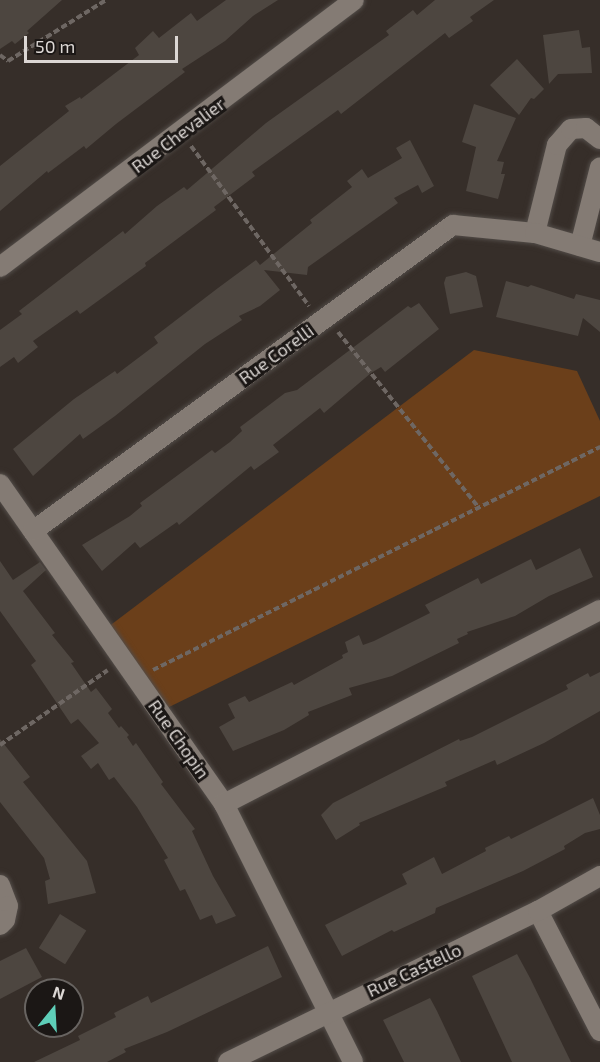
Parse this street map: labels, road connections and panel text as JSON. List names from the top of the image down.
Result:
{
  "streets": {
    "street": [
      "Rue Chevalier",
      "Rue Corelli",
      "Rue Chopin",
      "Rue Castello"
    ]
  },
  "crossings": [
    ["Rue Corelli", "Rue Chopin"],
    ["Rue Chopin", "Rue Castello"]
  ],
  "scale_bar": "50 m",
  "north": "top"
}
